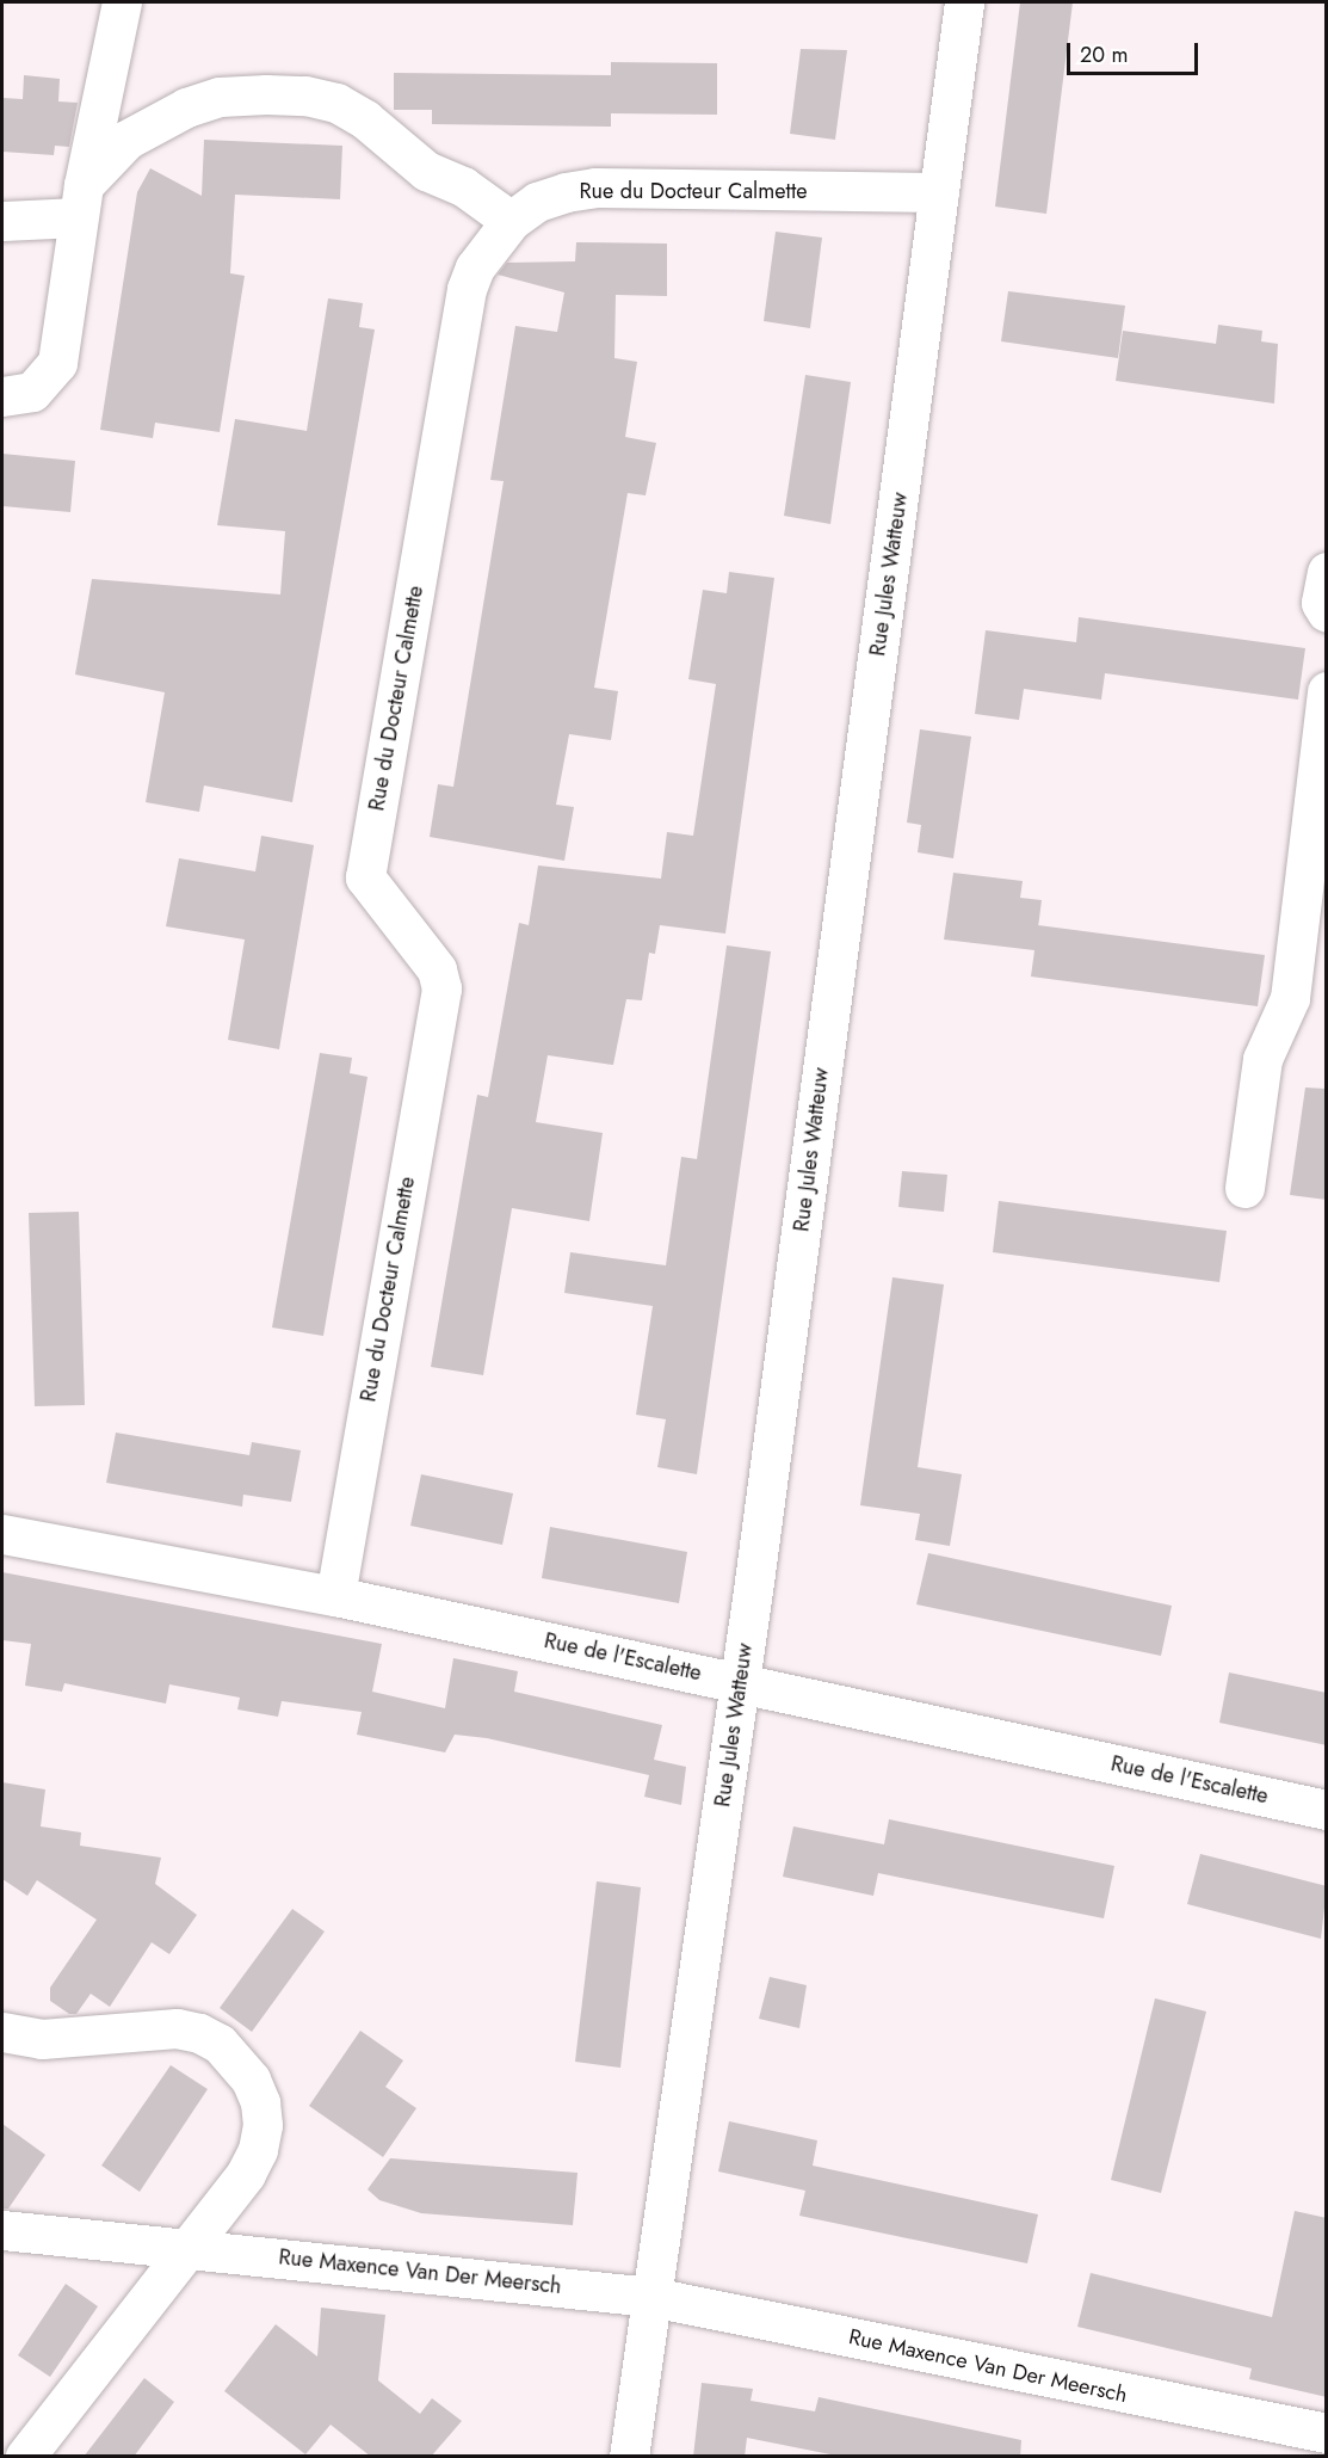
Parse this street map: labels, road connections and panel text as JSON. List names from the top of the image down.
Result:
{
  "streets": {
    "street": [
      "Rue du Docteur Calmette",
      "Rue Jules Watteuw",
      "Rue de l'Escalette",
      "Rue Maxence Van Der Meersch"
    ]
  },
  "crossings": [
    ["Rue du Docteur Calmette", "Rue Jules Watteuw"],
    ["Rue du Docteur Calmette", "Rue de l'Escalette"],
    ["Rue Jules Watteuw", "Rue de l'Escalette"],
    ["Rue Jules Watteuw", "Rue Maxence Van Der Meersch"]
  ],
  "scale_bar": "20 m"
}
